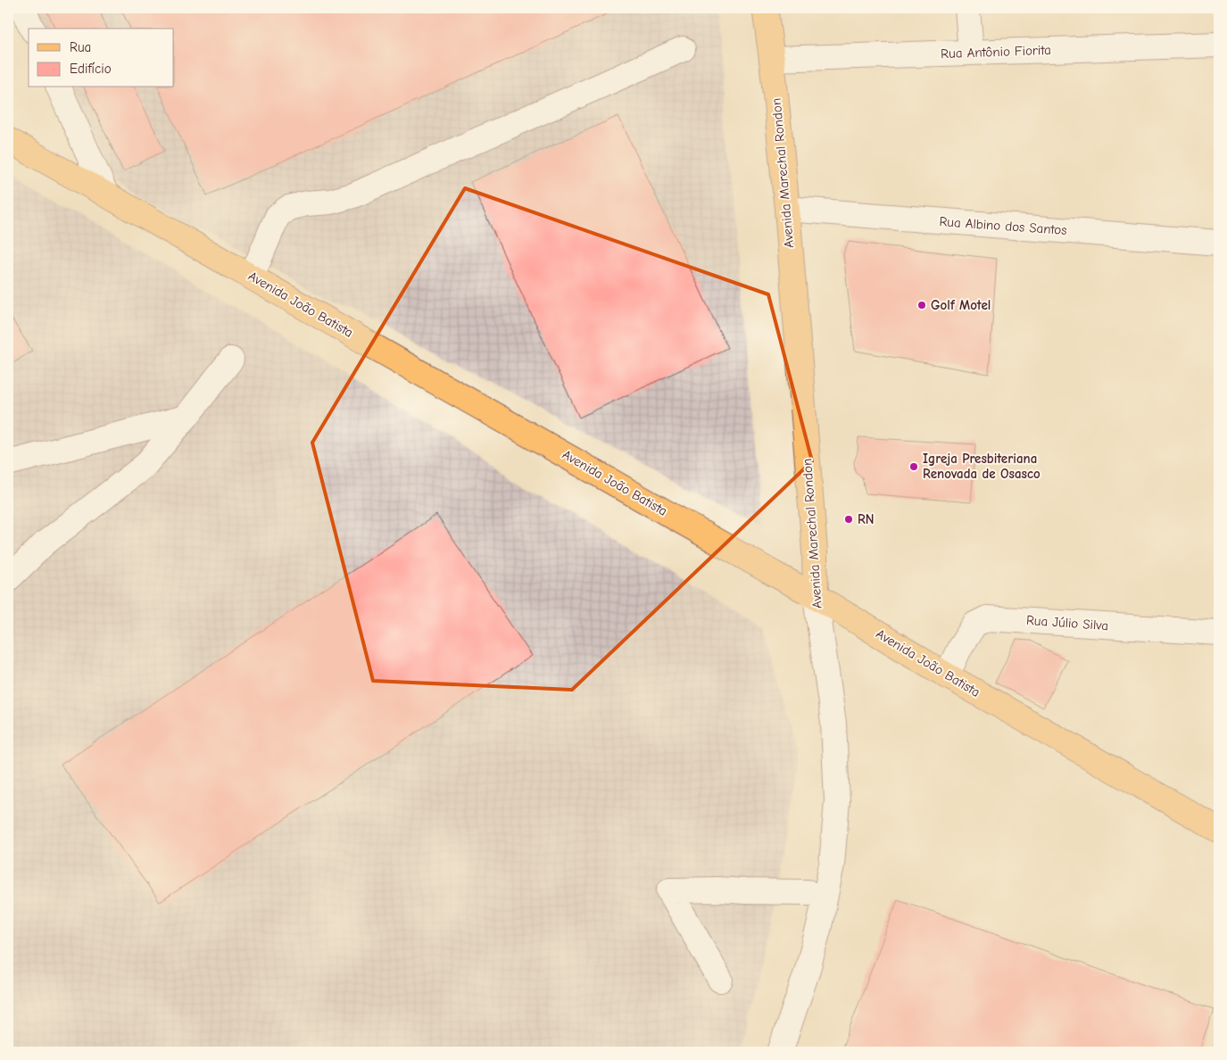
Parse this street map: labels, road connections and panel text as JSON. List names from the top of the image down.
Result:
{
  "streets": {
    "main road": ["Avenida Marechal Rondon", "Avenida João Batista"],
    "street": ["Rua Antônio Fiorita", "Rua Albino dos Santos", "Rua Júlio Silva"]
  },
  "crossings": [
    ["Rua Antônio Fiorita", "Avenida Marechal Rondon"],
    ["Avenida Marechal Rondon", "Rua Albino dos Santos"],
    ["Avenida Marechal Rondon", "Avenida João Batista"],
    ["Avenida João Batista", "Rua Júlio Silva"]
  ],
  "places": ["Golf Motel", "Igreja Presbiteriana Renovada de Osasco", "RN"],
  "legend": ["Rua", "Edifício"]
}
